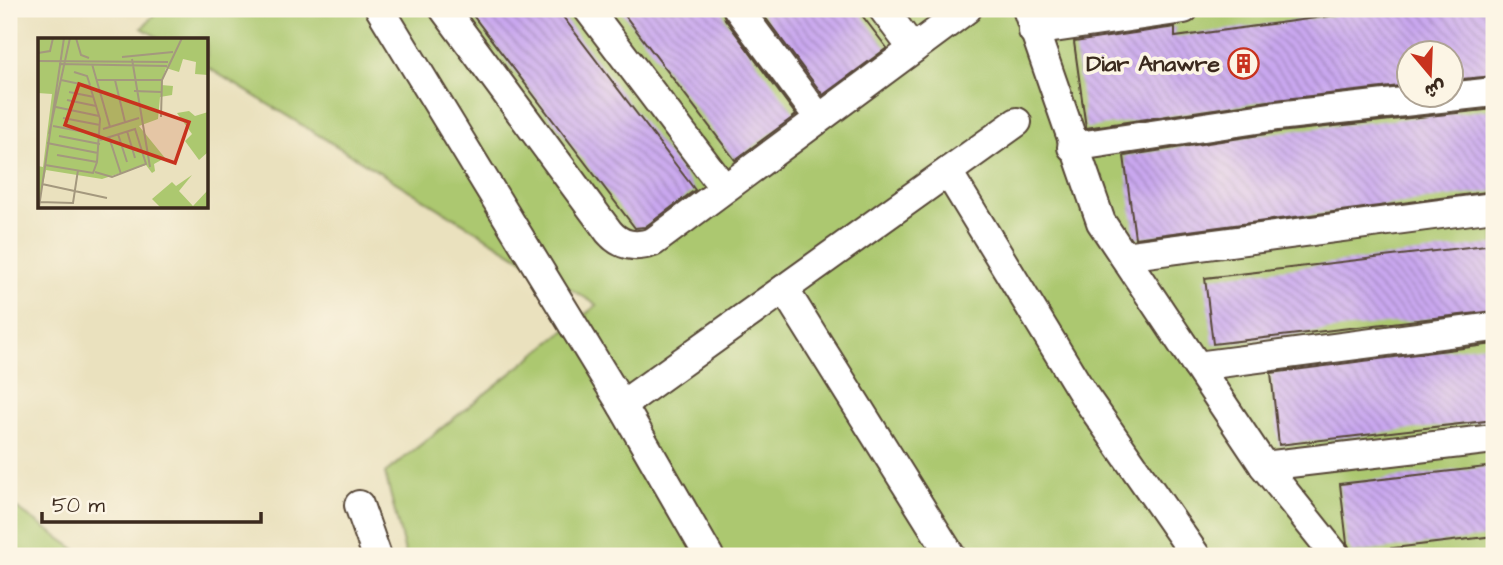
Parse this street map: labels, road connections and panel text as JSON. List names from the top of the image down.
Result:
{
  "places": {
    "building": ["Diar Anawre"]
  },
  "scale_bar": "50 m",
  "north": "bottom"
}
